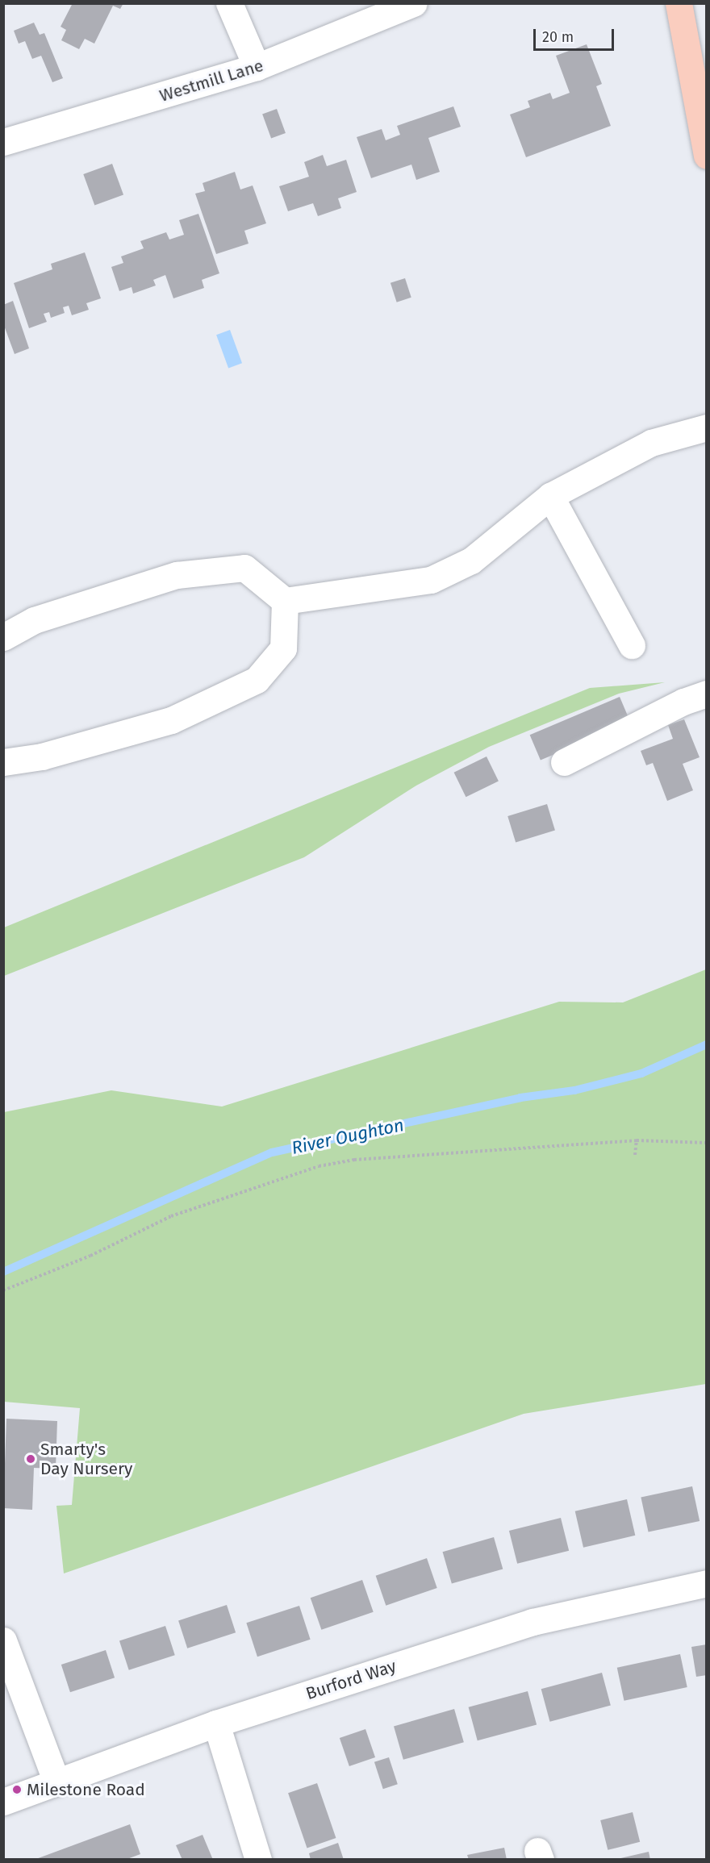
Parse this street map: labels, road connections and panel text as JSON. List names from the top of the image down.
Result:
{
  "streets": {
    "street": ["Westmill Lane", "Burford Way"]
  },
  "water": ["River Oughton"],
  "places": ["Smarty's Day Nursery", "Milestone Road"],
  "scale_bar": "20 m"
}
